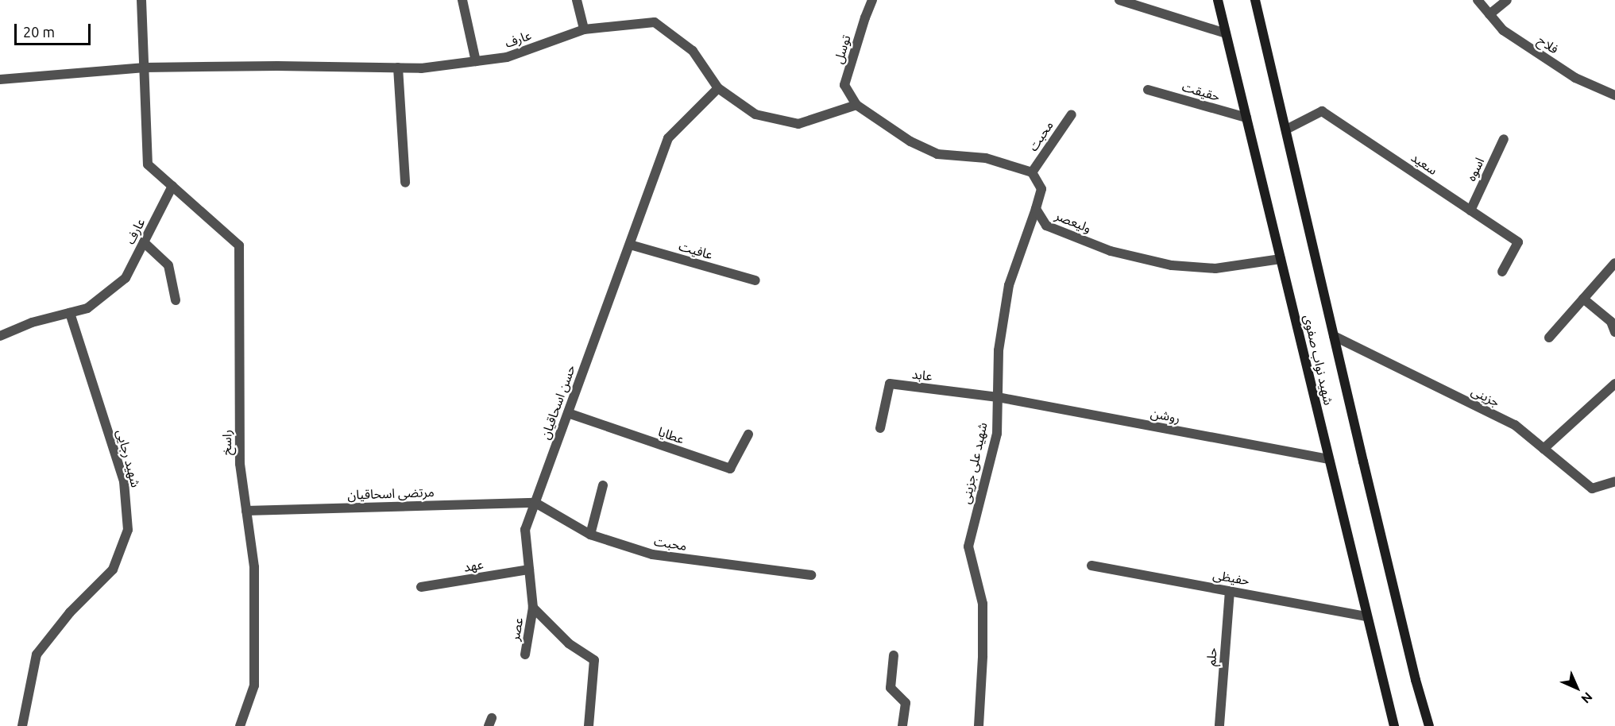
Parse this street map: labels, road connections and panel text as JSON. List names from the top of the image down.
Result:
{
  "streets": {
    "main road": ["شهید نواب صفوی"],
    "street": [
      "عارف",
      "فلاح",
      "توسل",
      "حقیقت",
      "محبت",
      "سعید",
      "اسوه",
      "ولیعصر",
      "عافیت",
      "عابد",
      "جزینی",
      "حسن اسحاقیان",
      "روشن",
      "عطایا",
      "راسخ",
      "شهید رجایی",
      "شهید علی جزینی",
      "مرتضی اسحاقیان",
      "عهد",
      "حفیظی",
      "عصر",
      "حلم"
    ]
  },
  "crossings": [
    ["عارف", "توسل"],
    ["عارف", "حسن اسحاقیان"],
    ["عارف", "راسخ"],
    ["عارف", "شهید رجایی"],
    ["حقیقت", "شهید نواب صفوی"],
    ["محبت", "حسن اسحاقیان"],
    ["محبت", "مرتضی اسحاقیان"],
    ["سعید", "اسوه"],
    ["سعید", "شهید نواب صفوی"],
    ["ولیعصر", "شهید نواب صفوی"],
    ["ولیعصر", "شهید علی جزینی"],
    ["عافیت", "حسن اسحاقیان"],
    ["شهید نواب صفوی", "جزینی"],
    ["شهید نواب صفوی", "روشن"],
    ["شهید نواب صفوی", "حفیظی"],
    ["عابد", "روشن"],
    ["عابد", "شهید علی جزینی"],
    ["حسن اسحاقیان", "عطایا"],
    ["حسن اسحاقیان", "مرتضی اسحاقیان"],
    ["حسن اسحاقیان", "عهد"],
    ["حسن اسحاقیان", "عصر"],
    ["روشن", "شهید علی جزینی"],
    ["راسخ", "مرتضی اسحاقیان"],
    ["حفیظی", "حلم"]
  ],
  "scale_bar": "20 m",
  "north": "bottom right"
}
